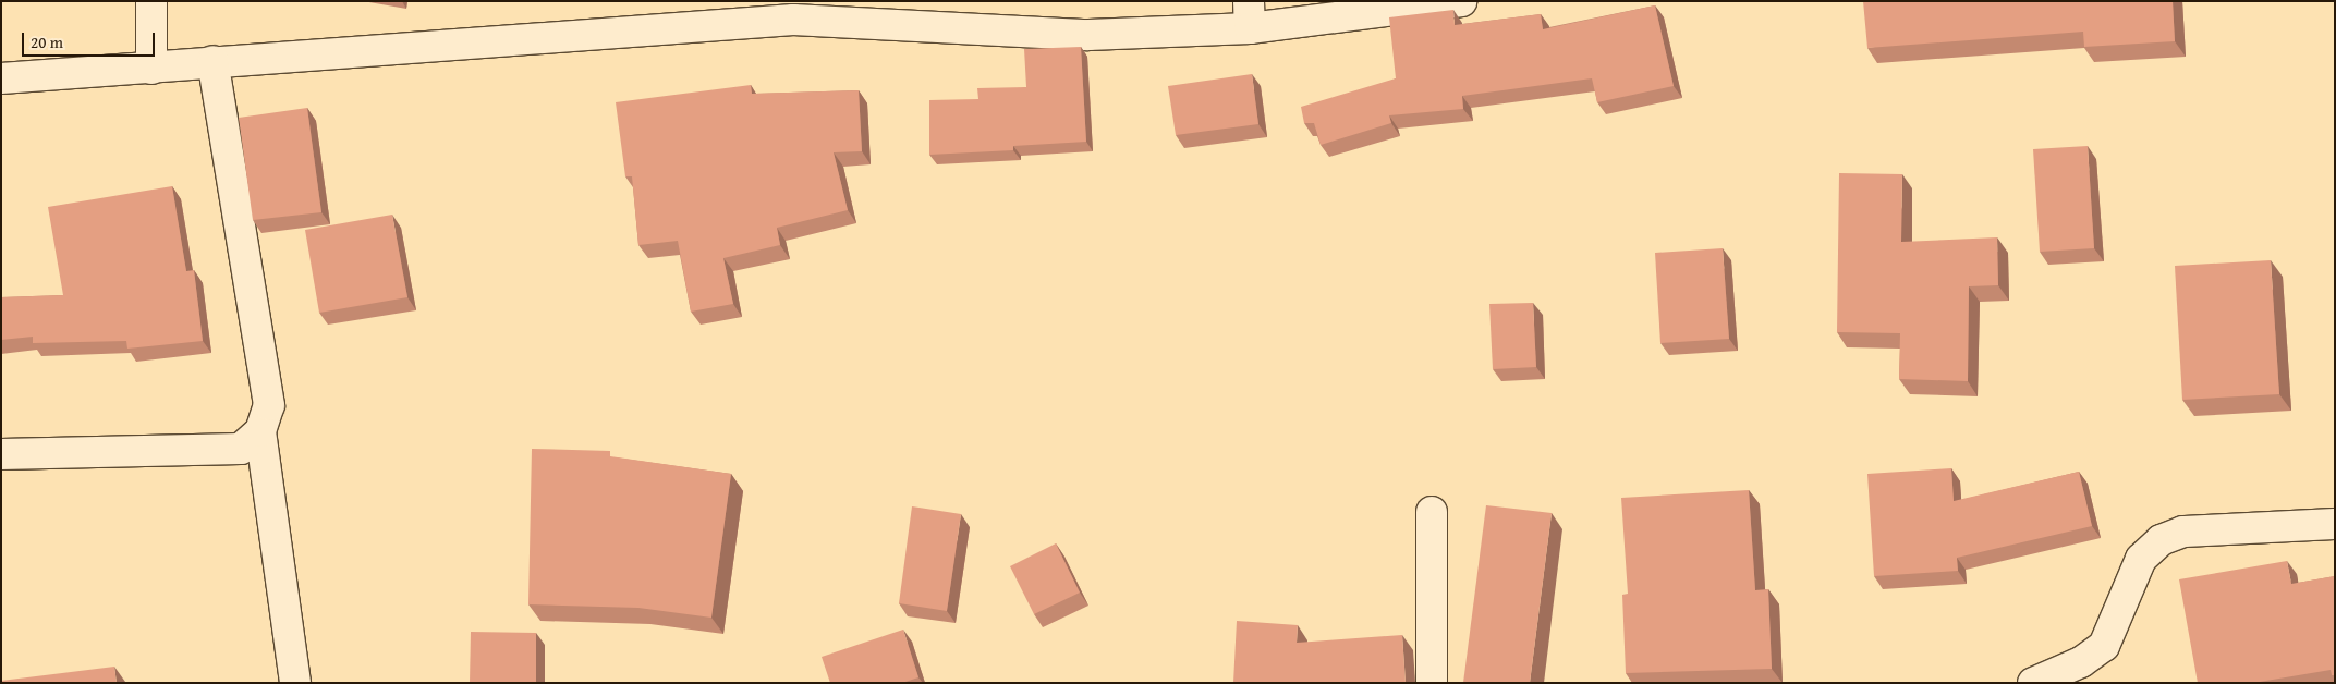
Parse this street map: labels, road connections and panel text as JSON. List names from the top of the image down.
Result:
{
  "scale_bar": "20 m"
}
